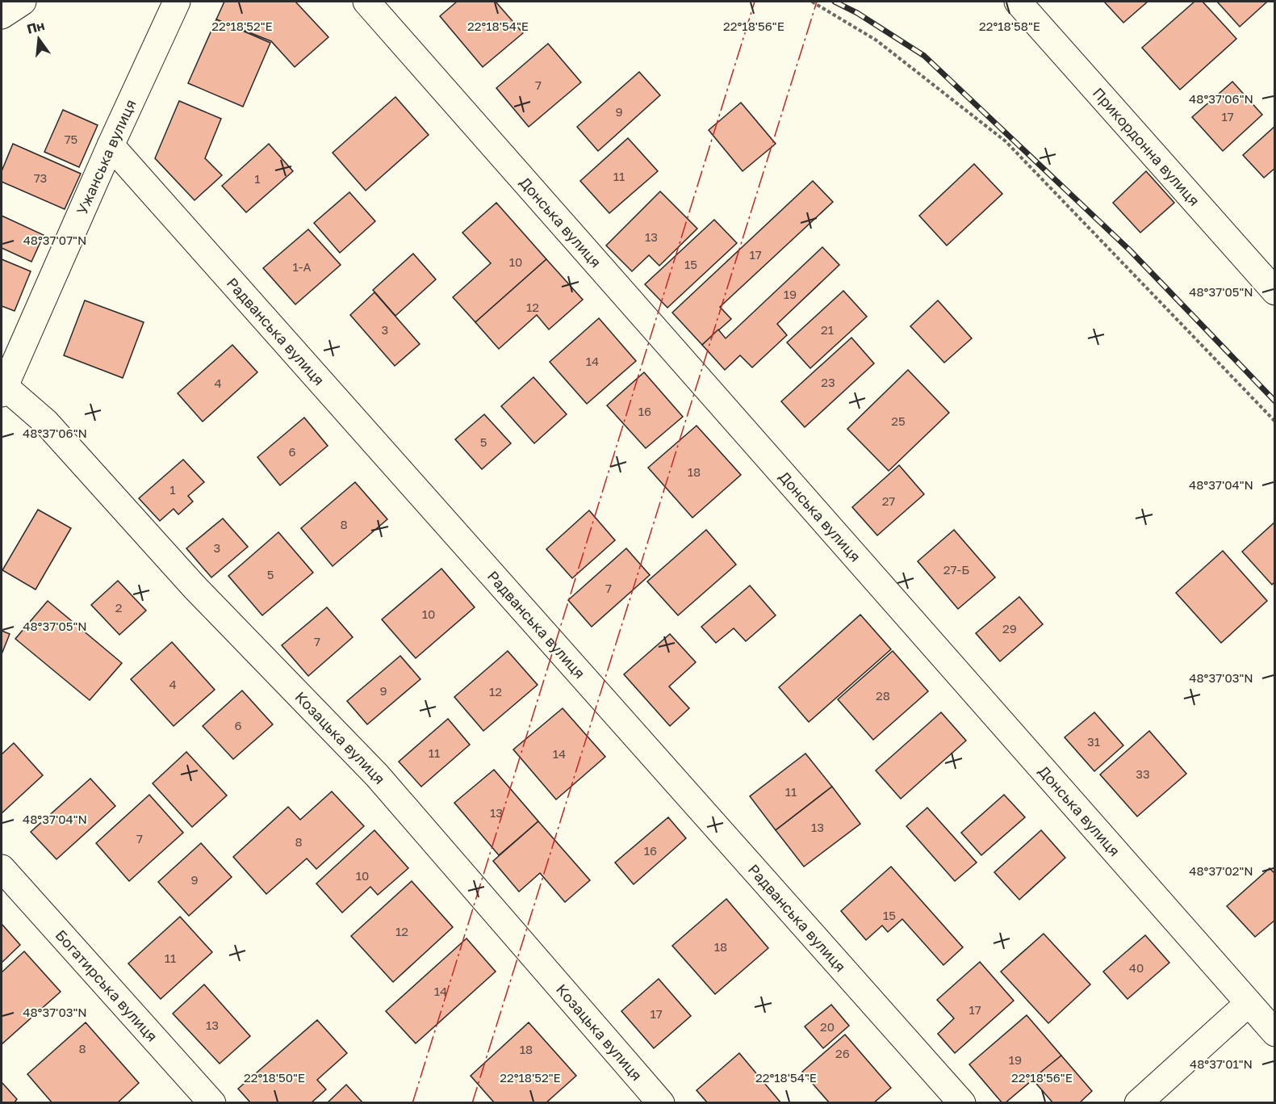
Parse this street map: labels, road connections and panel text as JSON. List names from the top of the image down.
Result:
{
  "streets": {
    "street": [
      "Прикордонна вулиця",
      "Ужанська вулиця",
      "Донська вулиця",
      "Радванська вулиця",
      "Козацька вулиця",
      "Богатирська вулиця"
    ]
  },
  "crossings": [
    ["Ужанська вулиця", "Радванська вулиця"],
    ["Ужанська вулиця", "Козацька вулиця"]
  ],
  "house_numbers": [
    "7",
    "9",
    "17",
    "75",
    "11",
    "73",
    "1",
    "13",
    "17",
    "10",
    "15",
    "1-А",
    "19",
    "12",
    "3",
    "21",
    "14",
    "23",
    "4",
    "16",
    "25",
    "5",
    "6",
    "18",
    "1",
    "27",
    "8",
    "3",
    "27-Б",
    "5",
    "7",
    "2",
    "10",
    "29",
    "7",
    "4",
    "9",
    "12",
    "28",
    "6",
    "31",
    "11",
    "14",
    "33",
    "11",
    "13",
    "13",
    "7",
    "8",
    "16",
    "10",
    "9",
    "15",
    "12",
    "18",
    "11",
    "40",
    "14",
    "17",
    "17",
    "13",
    "20",
    "8",
    "18",
    "26",
    "19"
  ],
  "north": "top",
  "coordinates": [
    "22°18'52\"E",
    "22°18'54\"E",
    "22°18'56\"E",
    "22°18'58\"E",
    "48°37'06\"N",
    "48°37'07\"N",
    "48°37'05\"N",
    "48°37'04\"N",
    "48°37'03\"N",
    "48°37'02\"N",
    "48°37'01\"N",
    "22°18'50\"E"
  ]
}
